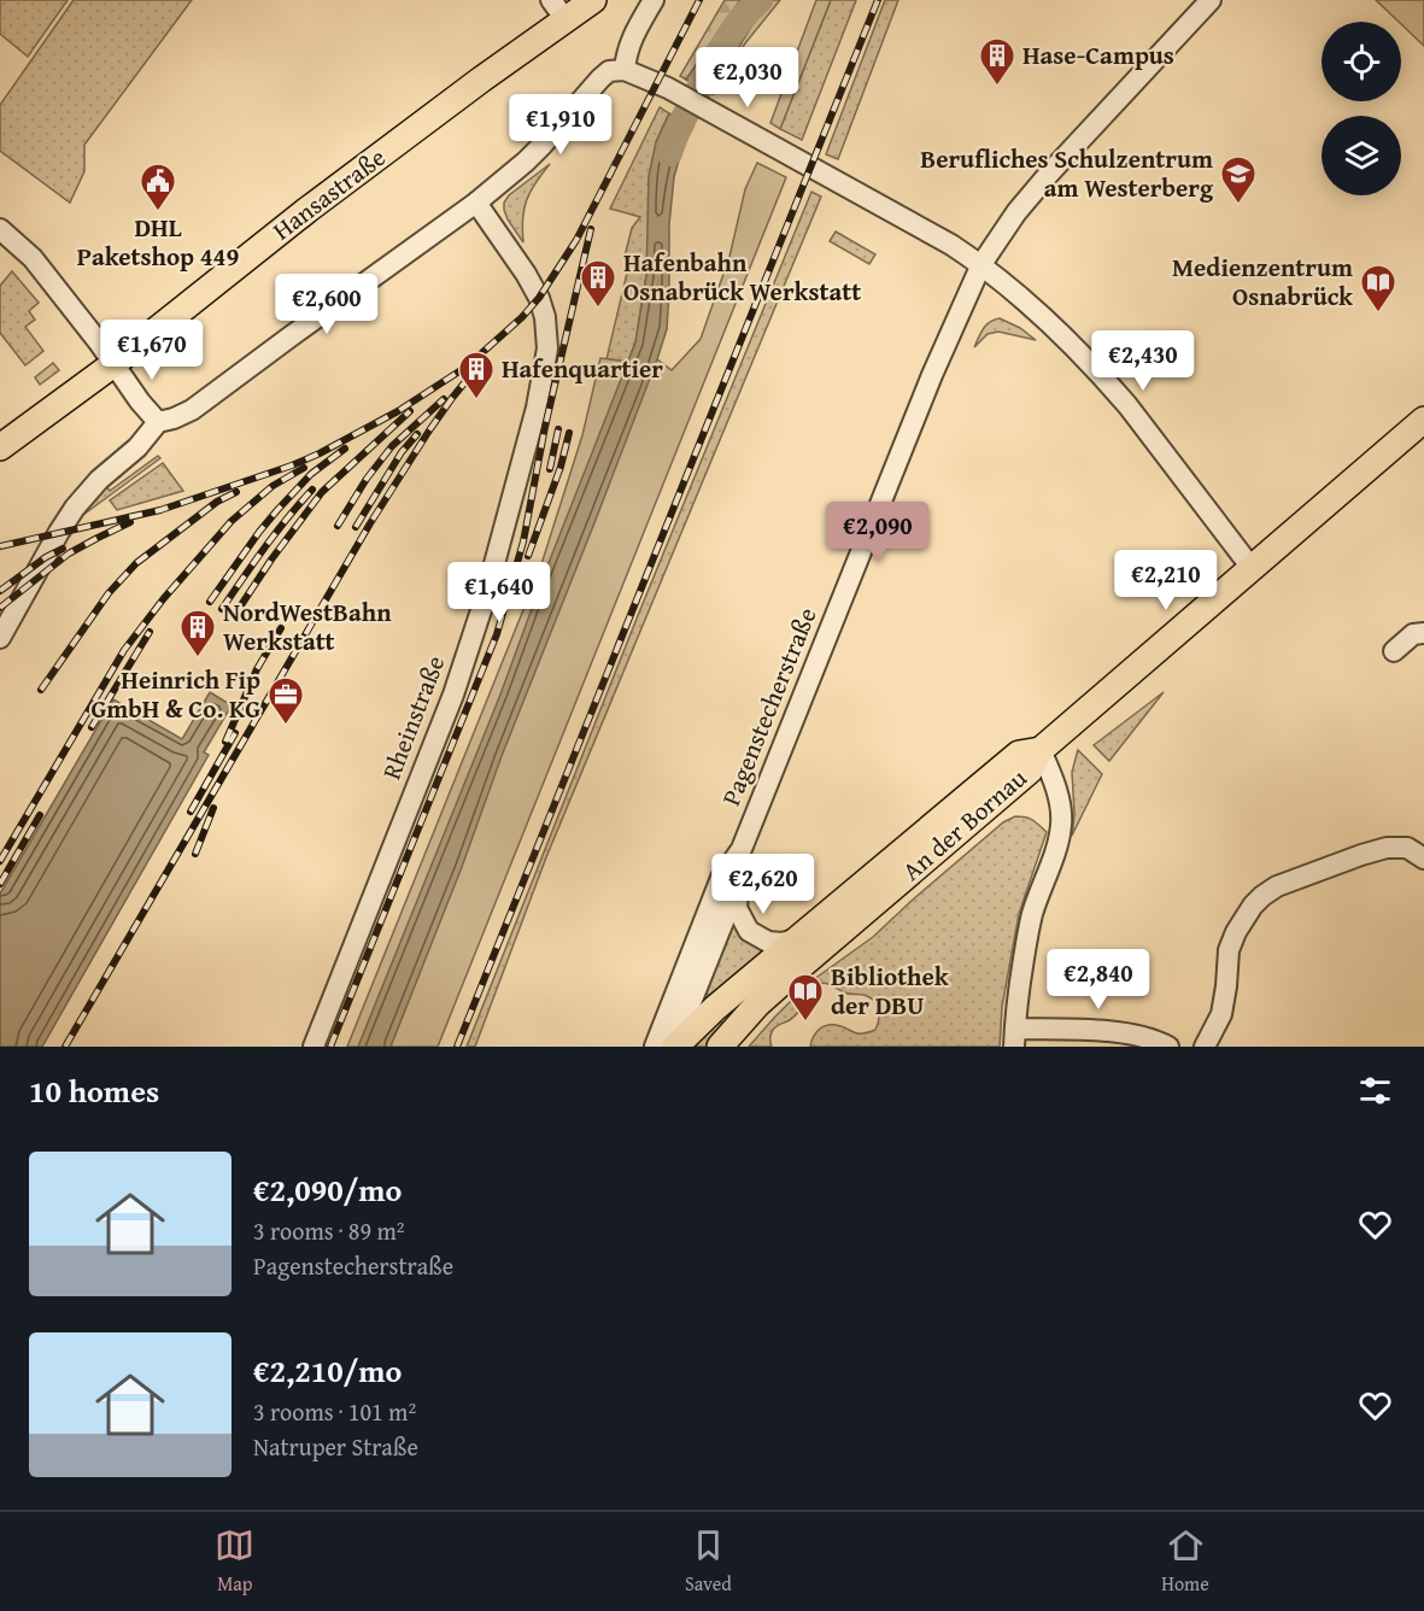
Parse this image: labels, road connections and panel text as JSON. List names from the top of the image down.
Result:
{
  "streets": {
    "main road": ["Hansastraße", "An der Bornau"],
    "street": ["Pagenstecherstraße", "Rheinstraße"]
  },
  "crossings": [
    ["Pagenstecherstraße", "An der Bornau"]
  ],
  "places": {
    "building": [
      "Hase-Campus",
      "Hafenbahn Osnabrück Werkstatt",
      "Hafenquartier",
      "NordWestBahn Werkstatt"
    ],
    "school or university": ["Berufliches Schulzentrum am Westerberg"],
    "public building": ["DHL Paketshop 449"],
    "library": ["Medienzentrum Osnabrück", "Bibliothek der DBU"],
    "office": ["Heinrich Fip GmbH & Co. KG"]
  },
  "page": {
    "price": [
      "€2,030",
      "€1,910",
      "€2,600",
      "€1,670",
      "€2,430",
      "€2,090",
      "€2,210",
      "€1,640",
      "€2,620",
      "€2,840"
    ],
    "heading": "10 homes",
    "list": [
      {
        "name": "€2,090/mo",
        "note": "3 rooms · 89 m² · Pagenstecherstraße"
      },
      {
        "name": "€2,210/mo",
        "note": "3 rooms · 101 m² · Natruper Straße"
      }
    ],
    "tabs": ["Map", "Saved", "Home"]
  }
}
